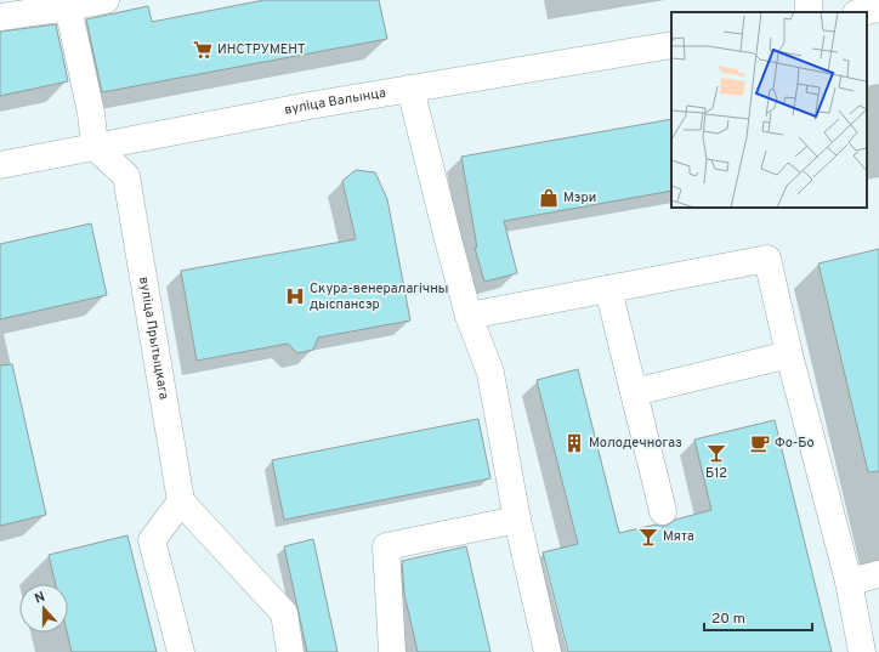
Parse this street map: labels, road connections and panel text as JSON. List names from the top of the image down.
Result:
{
  "streets": {
    "street": ["вуліца Валынца", "вуліца Прытыцкага"]
  },
  "crossings": [
    ["вуліца Валынца", "вуліца Прытыцкага"]
  ],
  "places": {
    "supermarket": ["ИНСТРУМЕНТ"],
    "shop": ["Мэри"],
    "hospital": ["Скура-венералагічны дыспансэр"],
    "building": ["Молодечногаз"],
    "cafe": ["Фо-Бо"],
    "bar": ["Б12", "Мята"]
  },
  "scale_bar": "20 m",
  "north": "top"
}
